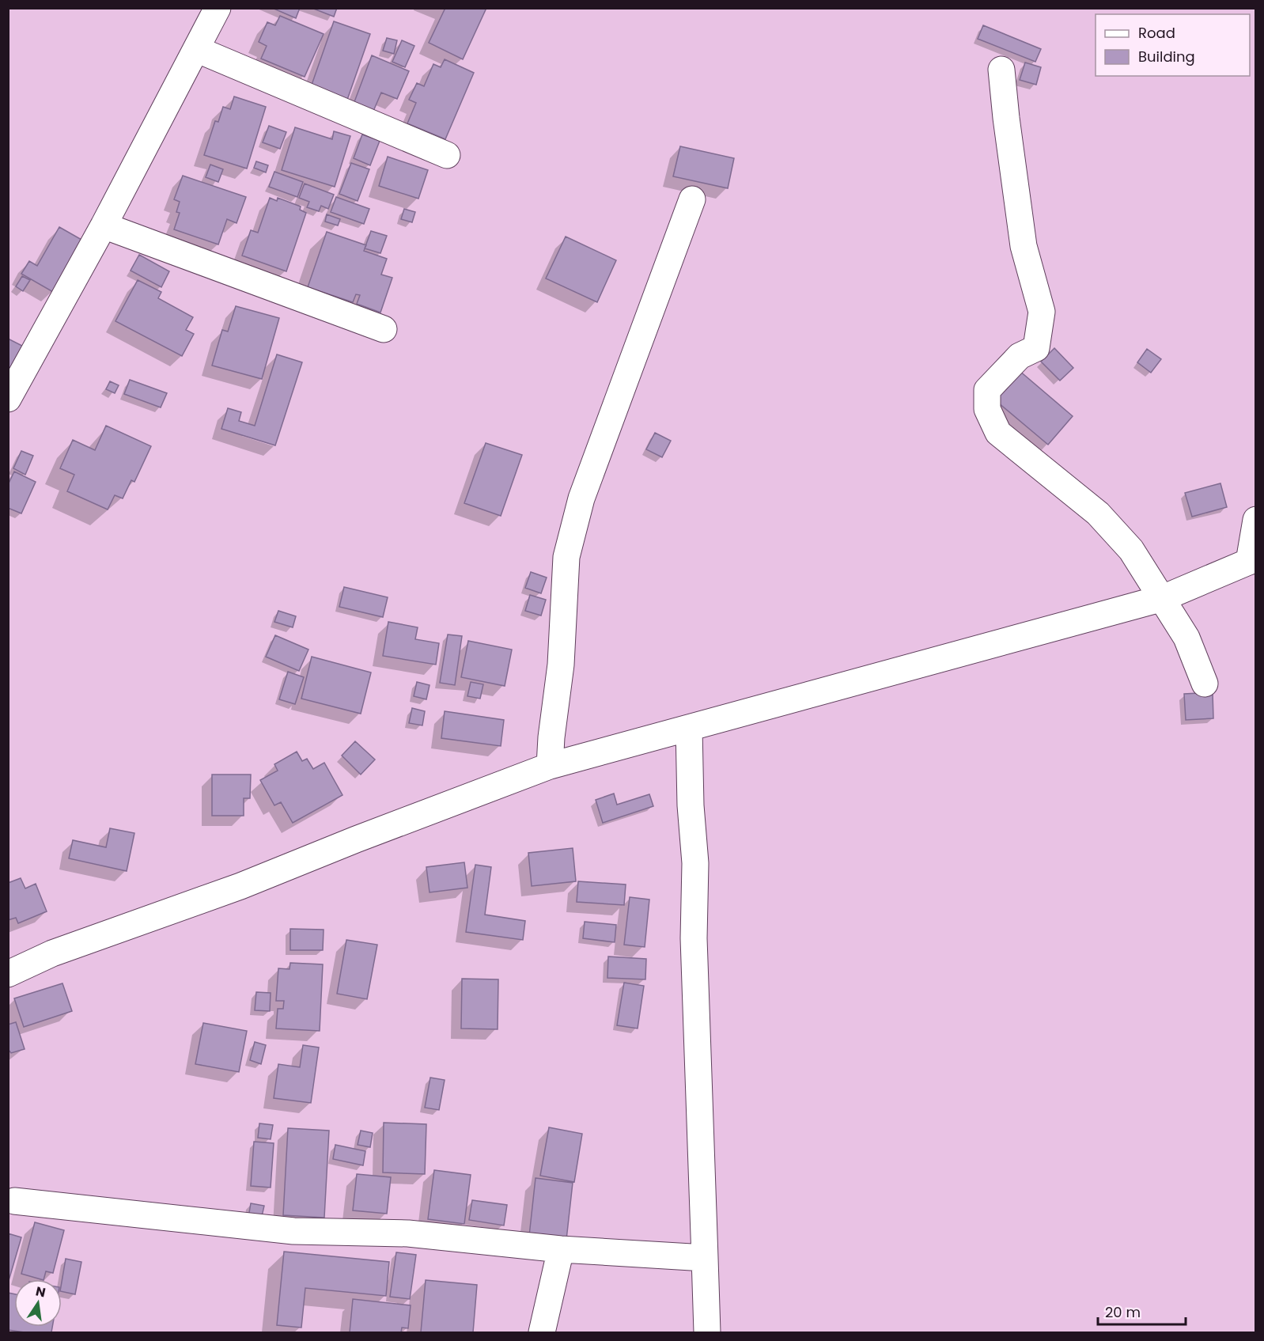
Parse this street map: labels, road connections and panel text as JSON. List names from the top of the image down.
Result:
{
  "legend": ["Road", "Building"],
  "scale_bar": "20 m",
  "north": "top"
}
